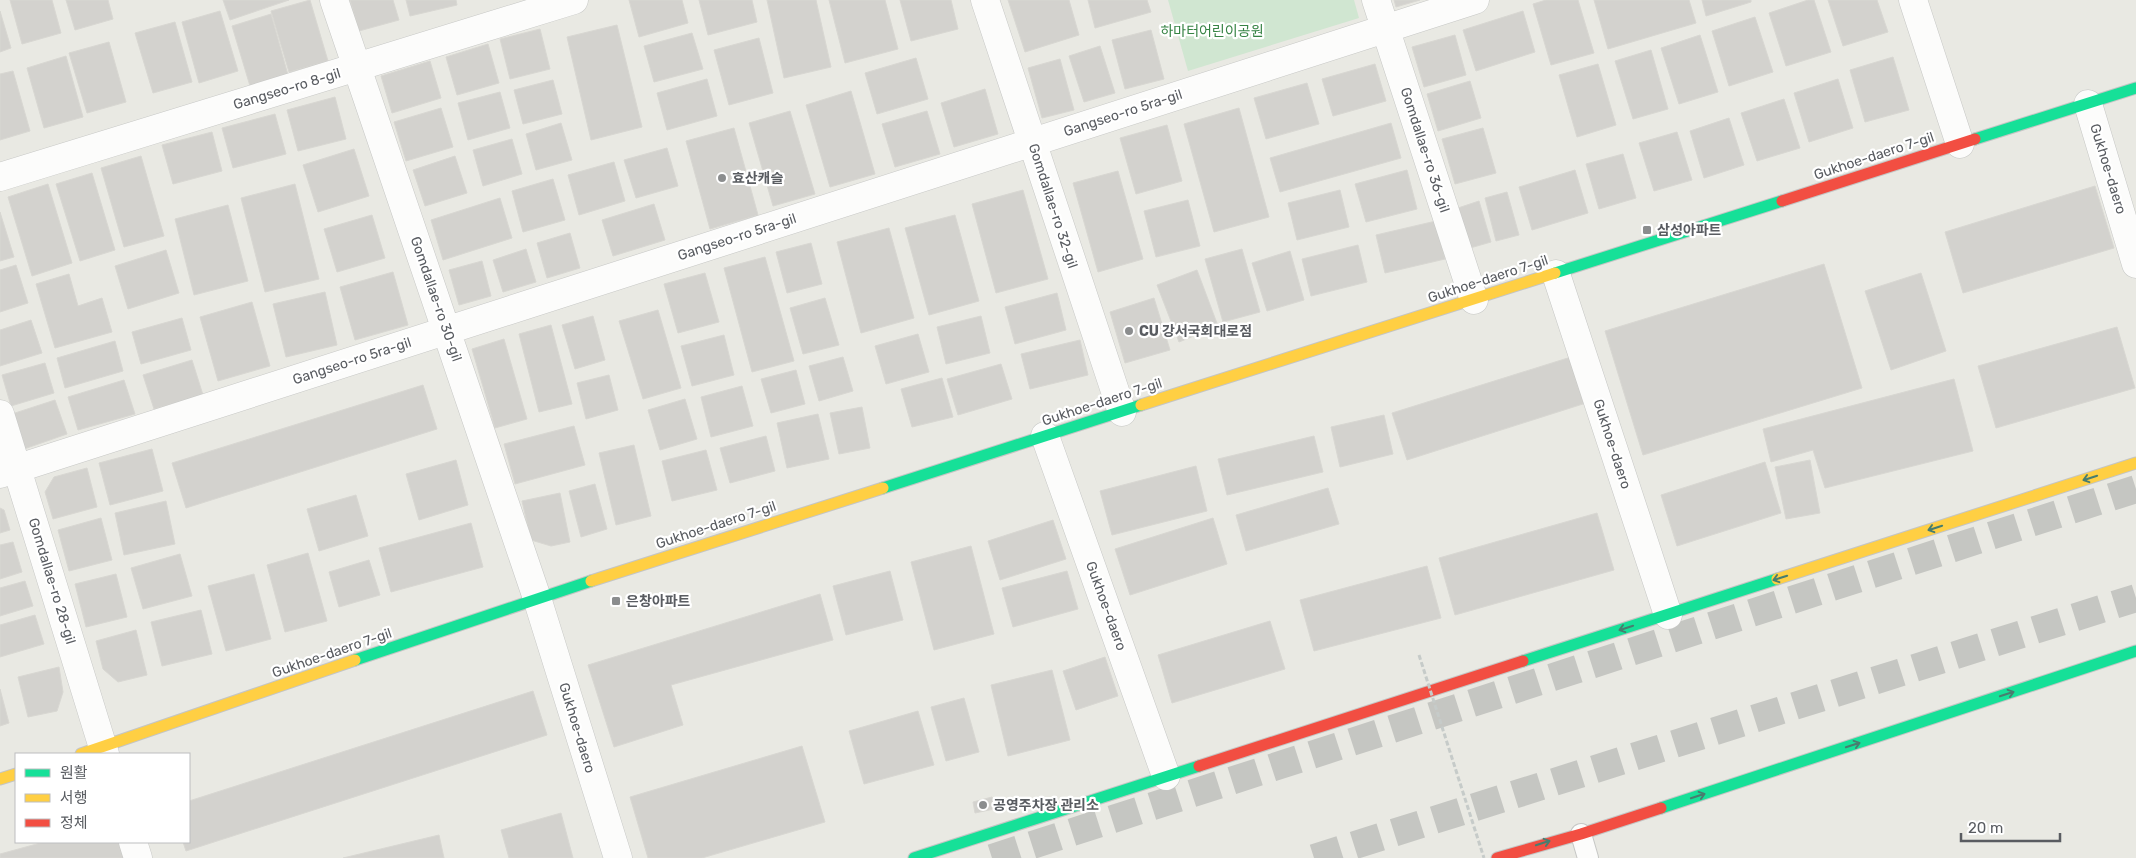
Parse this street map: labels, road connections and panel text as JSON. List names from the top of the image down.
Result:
{
  "streets": {
    "street": [
      "Gangseo-ro 8-gil",
      "Gangseo-ro 5ra-gil",
      "Gomdallae-ro 36-gil",
      "Gukhoe-daero 7-gil",
      "Gukhoe-daero",
      "Gomdallae-ro 32-gil",
      "Gomdallae-ro 30-gil",
      "Gomdallae-ro 28-gil"
    ]
  },
  "crossings": [
    ["Gangseo-ro 8-gil", "Gomdallae-ro 30-gil"],
    ["Gangseo-ro 5ra-gil", "Gomdallae-ro 36-gil"],
    ["Gangseo-ro 5ra-gil", "Gomdallae-ro 32-gil"],
    ["Gangseo-ro 5ra-gil", "Gomdallae-ro 30-gil"],
    ["Gangseo-ro 5ra-gil", "Gomdallae-ro 28-gil"],
    ["Gomdallae-ro 36-gil", "Gukhoe-daero 7-gil"],
    ["Gukhoe-daero 7-gil", "Gukhoe-daero"],
    ["Gukhoe-daero 7-gil", "Gomdallae-ro 32-gil"],
    ["Gukhoe-daero 7-gil", "Gomdallae-ro 30-gil"],
    ["Gukhoe-daero 7-gil", "Gomdallae-ro 28-gil"],
    ["Gukhoe-daero", "Gomdallae-ro 30-gil"]
  ],
  "parks": ["하마터어린이공원"],
  "places": {
    "other": ["효산캐슬", "CU 강서국회대로점", "공영주차장 관리소"],
    "transit": ["삼성아파트", "은창아파트"]
  },
  "legend": ["원활", "서행", "정체"],
  "scale_bar": "20 m"
}
